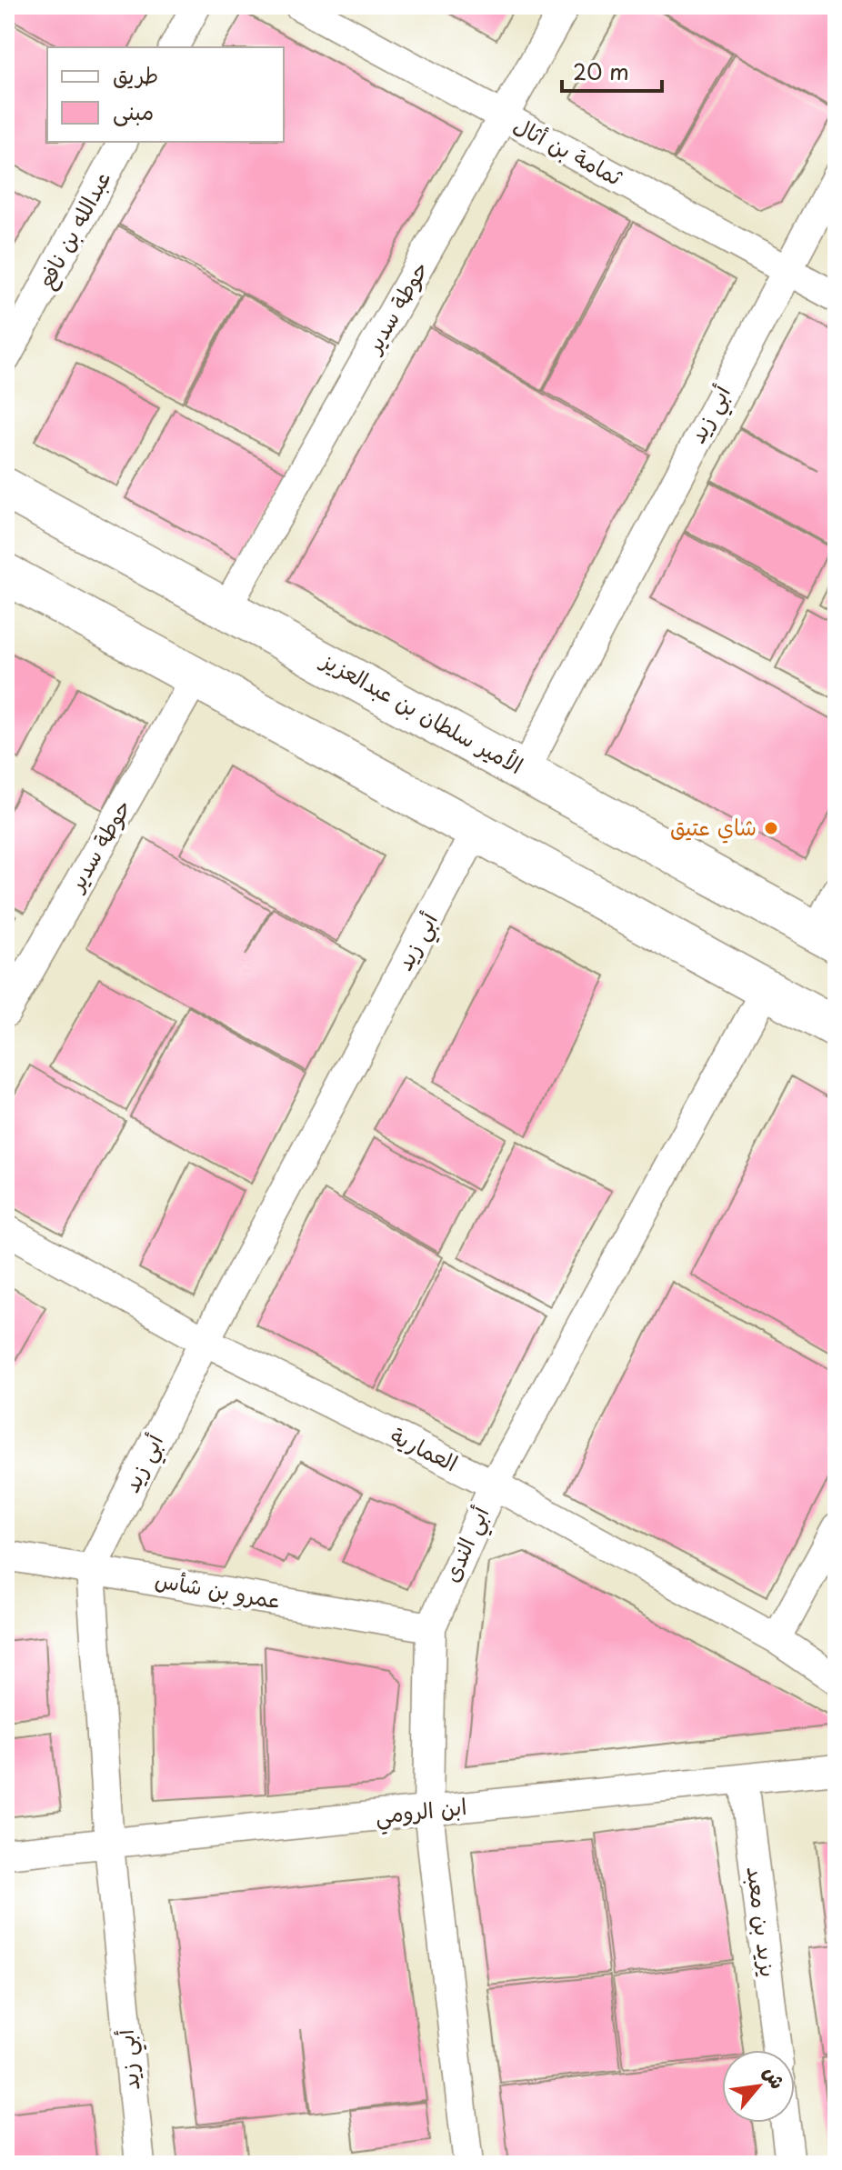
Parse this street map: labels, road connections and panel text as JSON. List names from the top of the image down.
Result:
{
  "streets": {
    "street": [
      "ثمامة بن أثال",
      "عبدالله بن نافع",
      "حوطة سدير",
      "أبي زيد",
      "الأمير سلطان بن عبدالعزيز",
      "العمارية",
      "أبي الندى",
      "عمرو بن شأس",
      "ابن الرومي",
      "يزيد بن معبد"
    ]
  },
  "crossings": [
    ["ثمامة بن أثال", "حوطة سدير"],
    ["ثمامة بن أثال", "أبي زيد"],
    ["حوطة سدير", "الأمير سلطان بن عبدالعزيز"],
    ["أبي زيد", "الأمير سلطان بن عبدالعزيز"],
    ["أبي زيد", "العمارية"],
    ["أبي زيد", "عمرو بن شأس"],
    ["أبي زيد", "ابن الرومي"],
    ["العمارية", "أبي الندى"],
    ["أبي الندى", "عمرو بن شأس"],
    ["أبي الندى", "ابن الرومي"],
    ["ابن الرومي", "يزيد بن معبد"]
  ],
  "places": ["شاي عتيق"],
  "legend": ["طريق", "مبنى"],
  "scale_bar": "20 m",
  "north": "top right"
}
